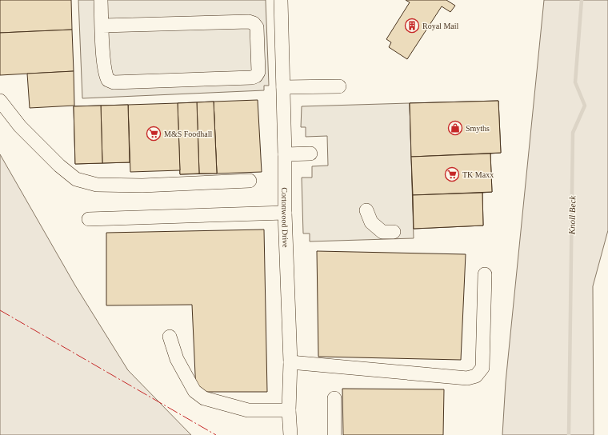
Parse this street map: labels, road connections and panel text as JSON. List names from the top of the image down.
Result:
{
  "streets": {
    "street": ["Cortonwood Drive"]
  },
  "water": ["Knoll Beck"],
  "places": {
    "building": ["Royal Mail"],
    "shop": ["Smyths"],
    "supermarket": ["M&S Foodhall", "TK Maxx"]
  }
}
